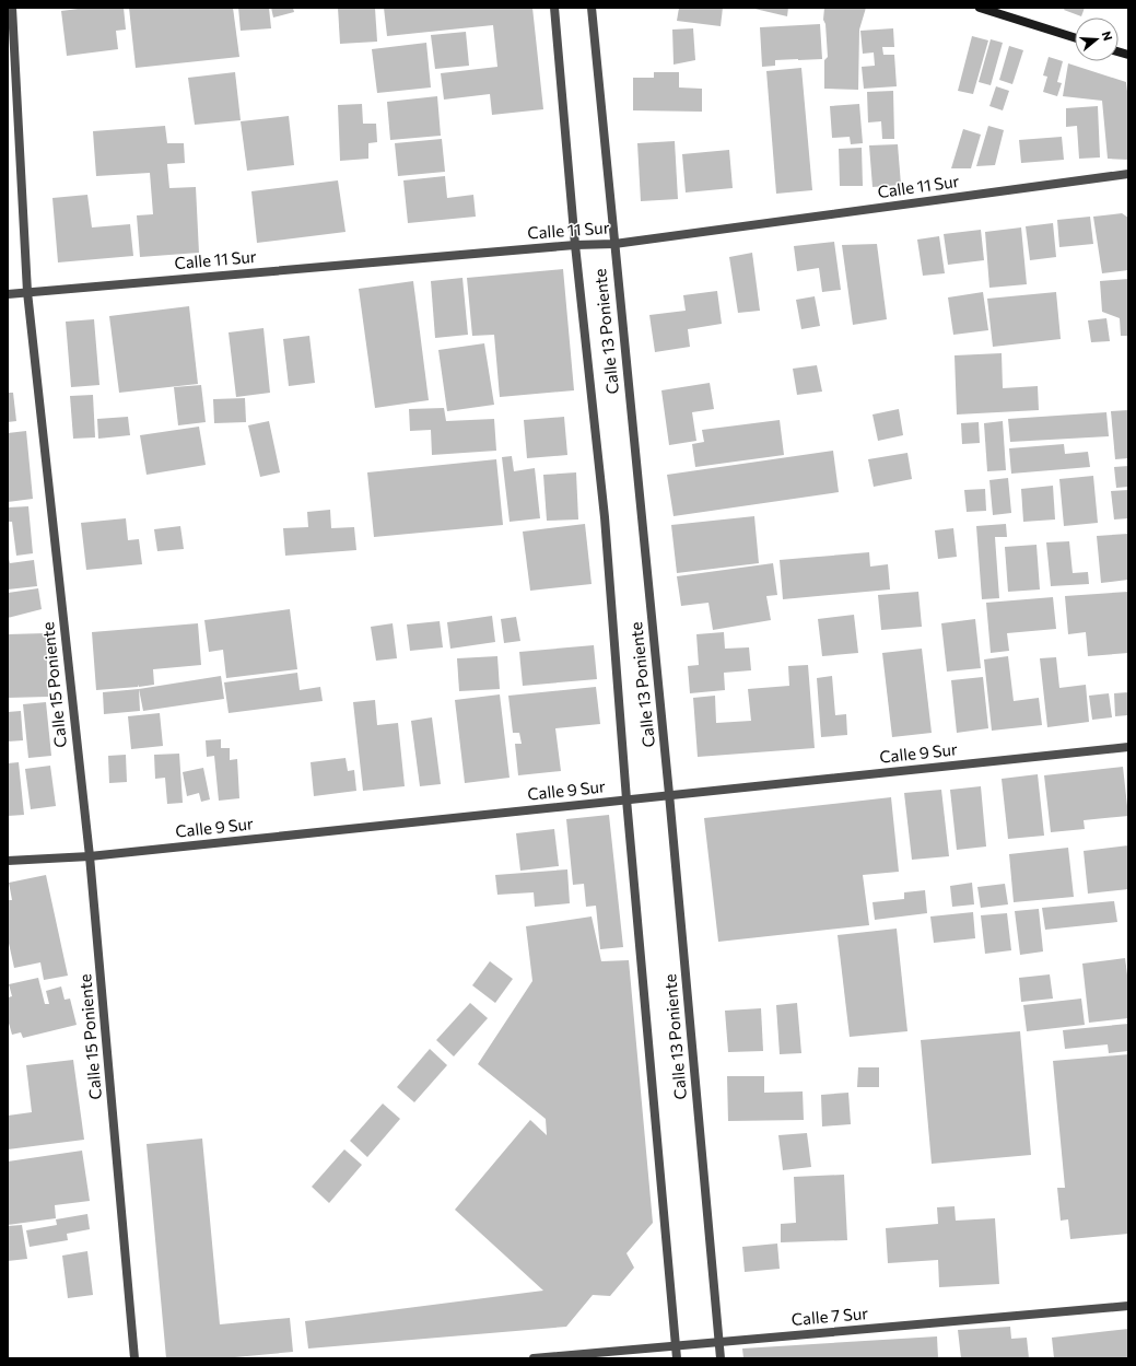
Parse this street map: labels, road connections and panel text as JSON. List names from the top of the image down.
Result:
{
  "streets": {
    "street": [
      "Calle 11 Sur",
      "Calle 13 Poniente",
      "Calle 15 Poniente",
      "Calle 9 Sur",
      "Calle 7 Sur"
    ]
  },
  "crossings": [
    ["Calle 11 Sur", "Calle 13 Poniente"],
    ["Calle 11 Sur", "Calle 15 Poniente"],
    ["Calle 13 Poniente", "Calle 9 Sur"],
    ["Calle 13 Poniente", "Calle 7 Sur"],
    ["Calle 15 Poniente", "Calle 9 Sur"]
  ],
  "north": "right"
}
